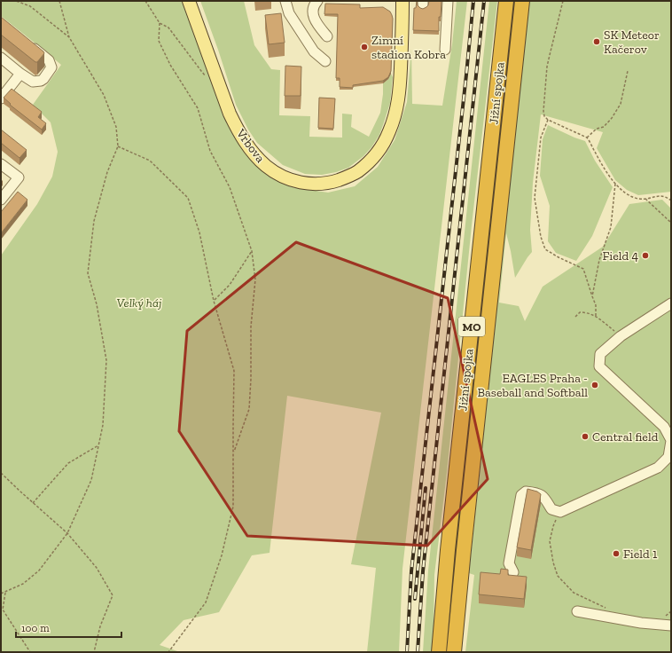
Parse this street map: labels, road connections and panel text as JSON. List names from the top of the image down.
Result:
{
  "streets": {
    "highway": ["Jižní spojka", "MO"],
    "main road": ["Vrbova"]
  },
  "parks": ["Velký háj"],
  "places": [
    "SK Meteor Kačerov",
    "Zimní stadion Kobra",
    "Field 4",
    "EAGLES Praha - Baseball and Softball",
    "Central field",
    "Field 1"
  ],
  "scale_bar": "100 m"
}
